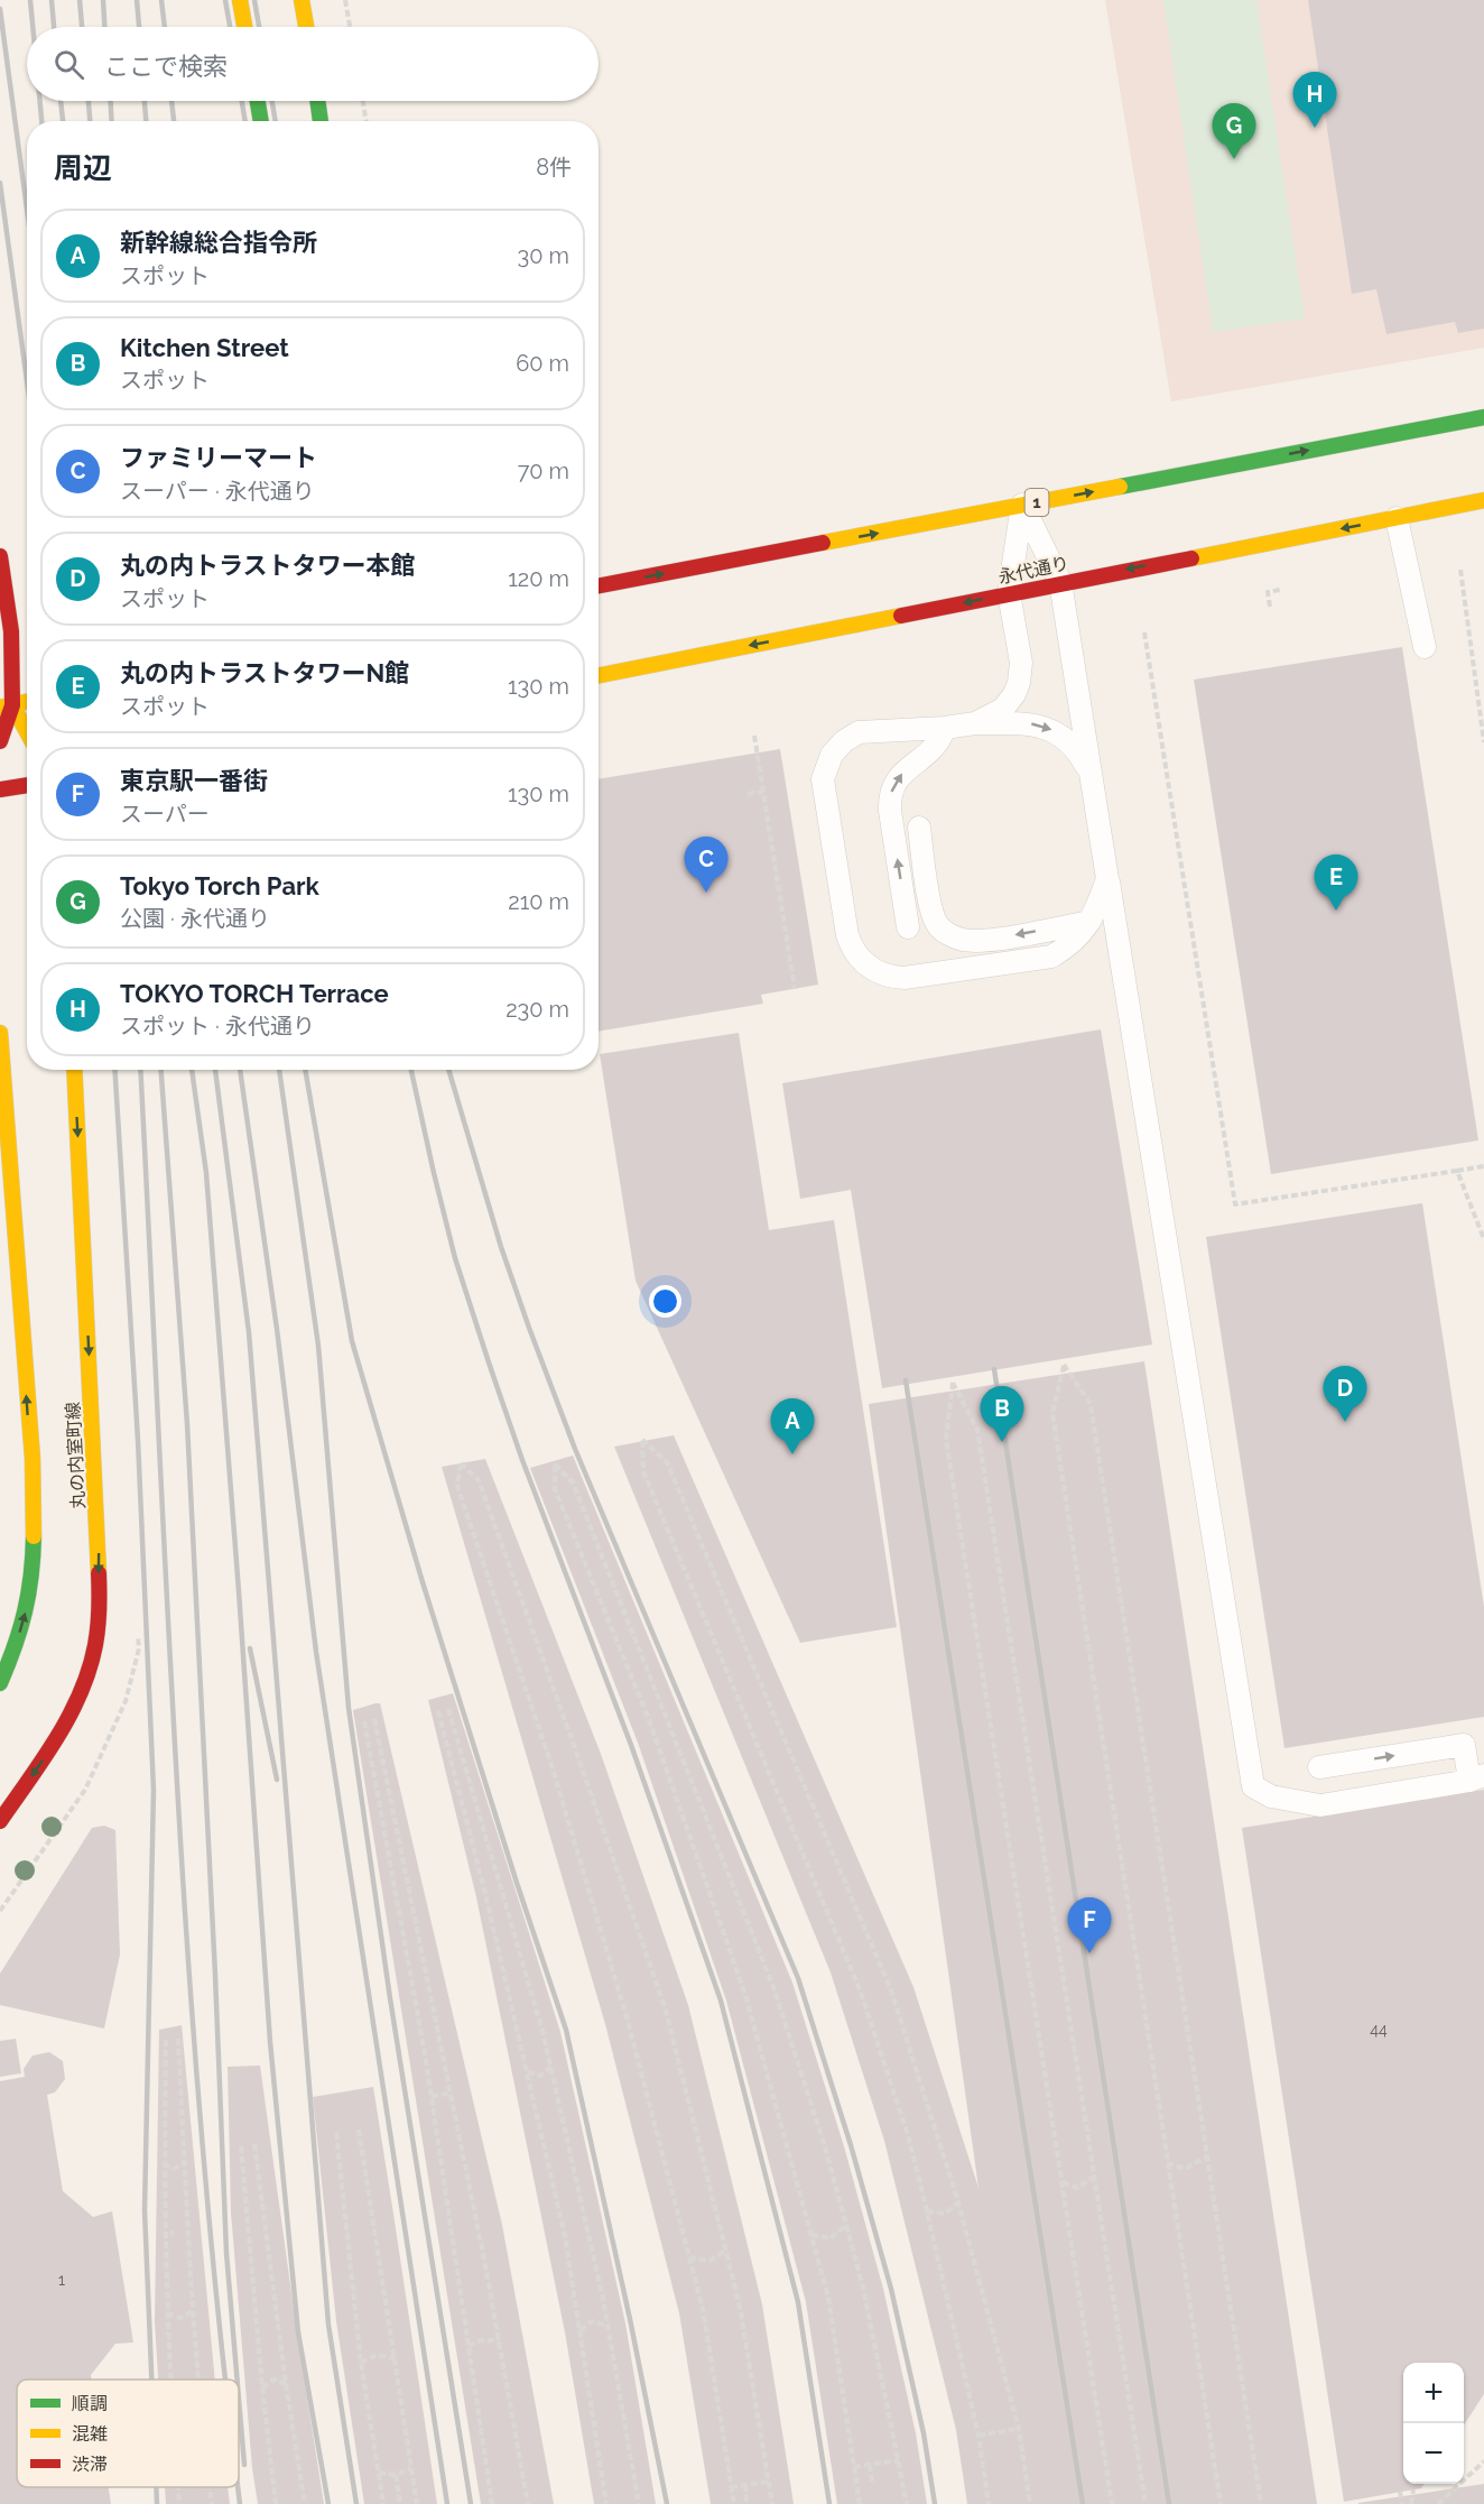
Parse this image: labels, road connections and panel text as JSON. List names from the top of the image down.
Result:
{
  "streets": {
    "main road": ["1", "永代通り", "丸の内室町線"]
  },
  "house_numbers": ["44", "1"],
  "legend": ["順調", "混雑", "渋滞"],
  "page": {
    "search": "ここで検索",
    "pins": [
      "H",
      "G",
      "C",
      "E",
      "D",
      "B",
      "A",
      "F"
    ],
    "heading": ["周辺", "8件"],
    "list": [
      {
        "mark": "A",
        "name": "新幹線総合指令所",
        "note": "スポット",
        "value": "30 m"
      },
      {
        "mark": "B",
        "name": "Kitchen Street",
        "note": "スポット",
        "value": "60 m"
      },
      {
        "mark": "C",
        "name": "ファミリーマート",
        "note": "スーパー · 永代通り",
        "value": "70 m"
      },
      {
        "mark": "D",
        "name": "丸の内トラストタワー本館",
        "note": "スポット",
        "value": "120 m"
      },
      {
        "mark": "E",
        "name": "丸の内トラストタワーN館",
        "note": "スポット",
        "value": "130 m"
      },
      {
        "mark": "F",
        "name": "東京駅一番街",
        "note": "スーパー",
        "value": "130 m"
      },
      {
        "mark": "G",
        "name": "Tokyo Torch Park",
        "note": "公園 · 永代通り",
        "value": "210 m"
      },
      {
        "mark": "H",
        "name": "TOKYO TORCH Terrace",
        "note": "スポット · 永代通り",
        "value": "230 m"
      }
    ],
    "map_buttons": ["+", "−"]
  }
}
